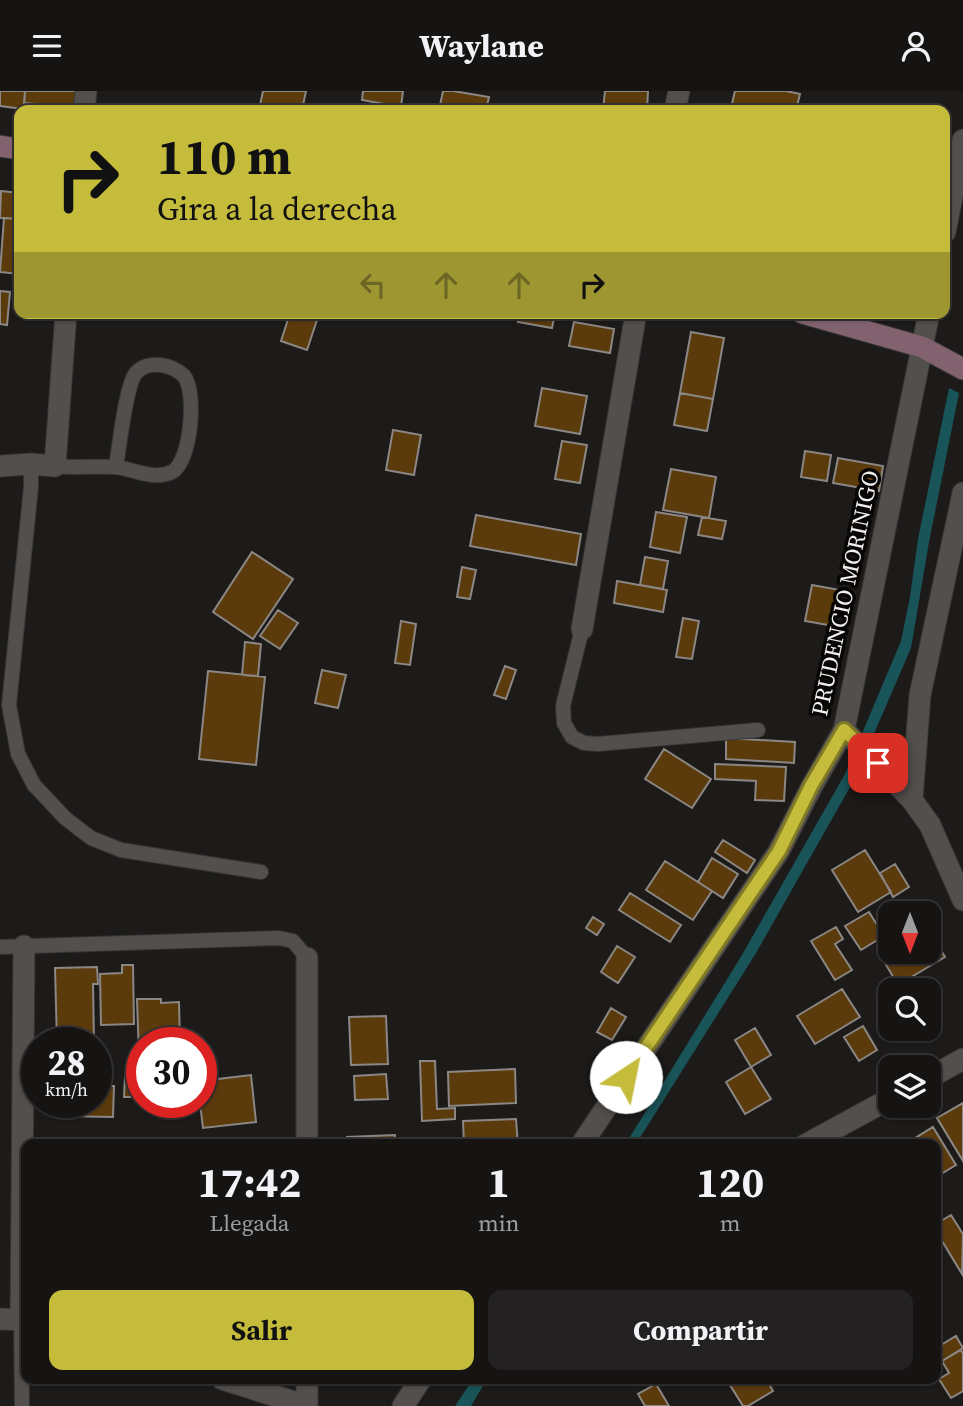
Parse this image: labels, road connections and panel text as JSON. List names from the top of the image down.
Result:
{
  "streets": {
    "street": ["PRUDENCIO MORINIGO"]
  },
  "north": "bottom",
  "page": {
    "header": "Waylane",
    "turn": ["110 m", "Gira a la derecha"],
    "speed": "28 km/h",
    "limit": "30",
    "eta": [
      "17:42",
      "Llegada",
      "1",
      "min",
      "120",
      "m"
    ],
    "buttons": ["Salir", "Compartir"]
  }
}
